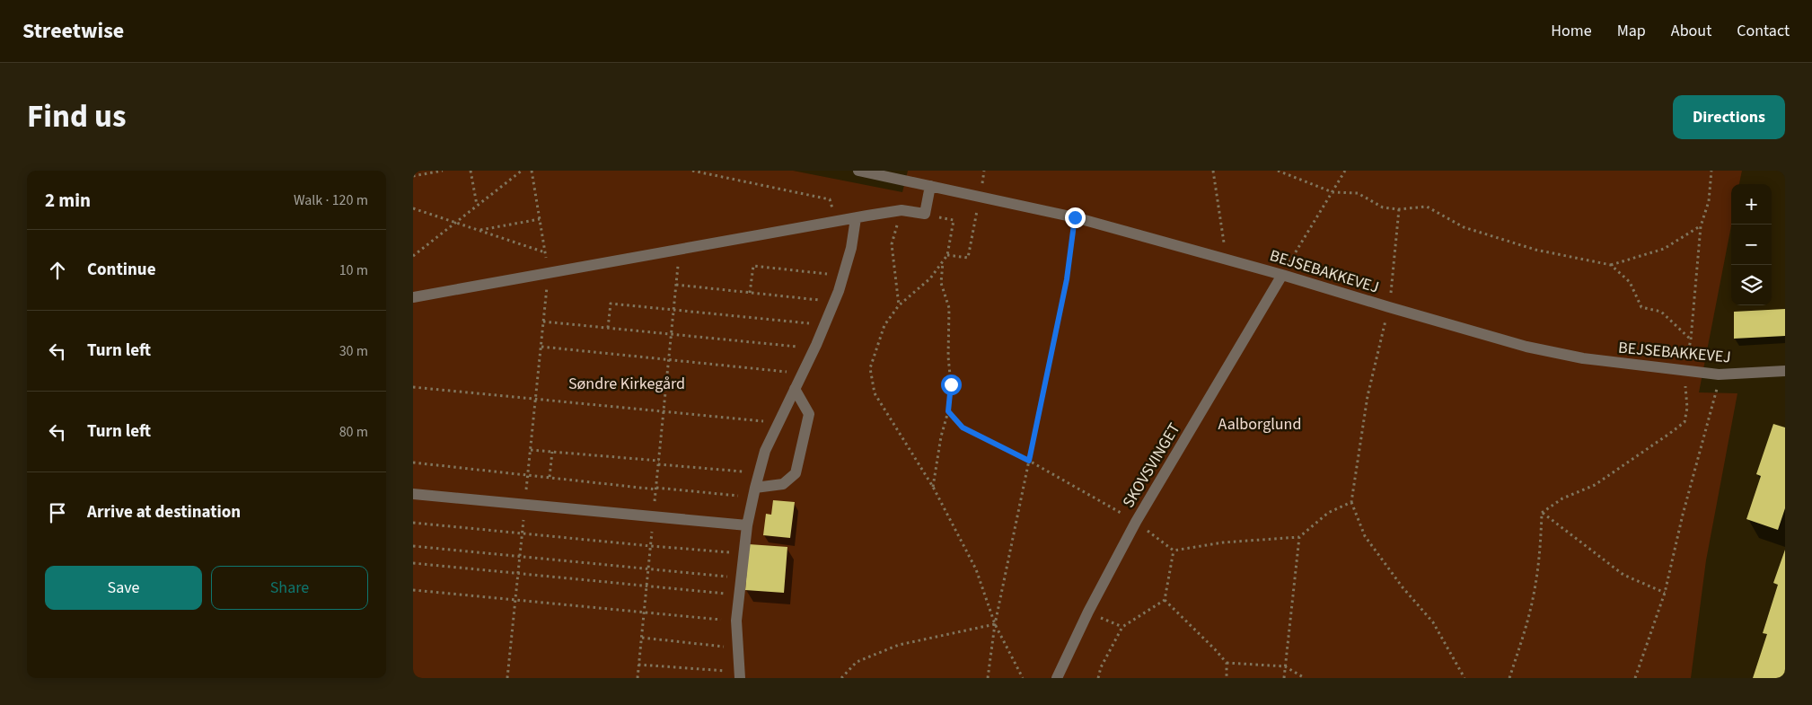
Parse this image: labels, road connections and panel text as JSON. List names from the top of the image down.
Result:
{
  "streets": {
    "street": ["BEJSEBAKKEVEJ", "SKOVSVINGET"]
  },
  "crossings": [
    ["BEJSEBAKKEVEJ", "SKOVSVINGET"]
  ],
  "parks": ["Søndre Kirkegård", "Aalborglund"],
  "page": {
    "header": "Streetwise",
    "nav": [
      "Home",
      "Map",
      "About",
      "Contact"
    ],
    "title": "Find us",
    "buttons": [
      "Directions",
      ["Save", "Share"]
    ],
    "heading": ["2 min", "Walk · 120 m"],
    "map_buttons": ["+", "−"],
    "list": [
      ["Continue", "10 m"],
      ["Turn left", "30 m"],
      ["Turn left", "80 m"],
      "Arrive at destination"
    ]
  }
}
